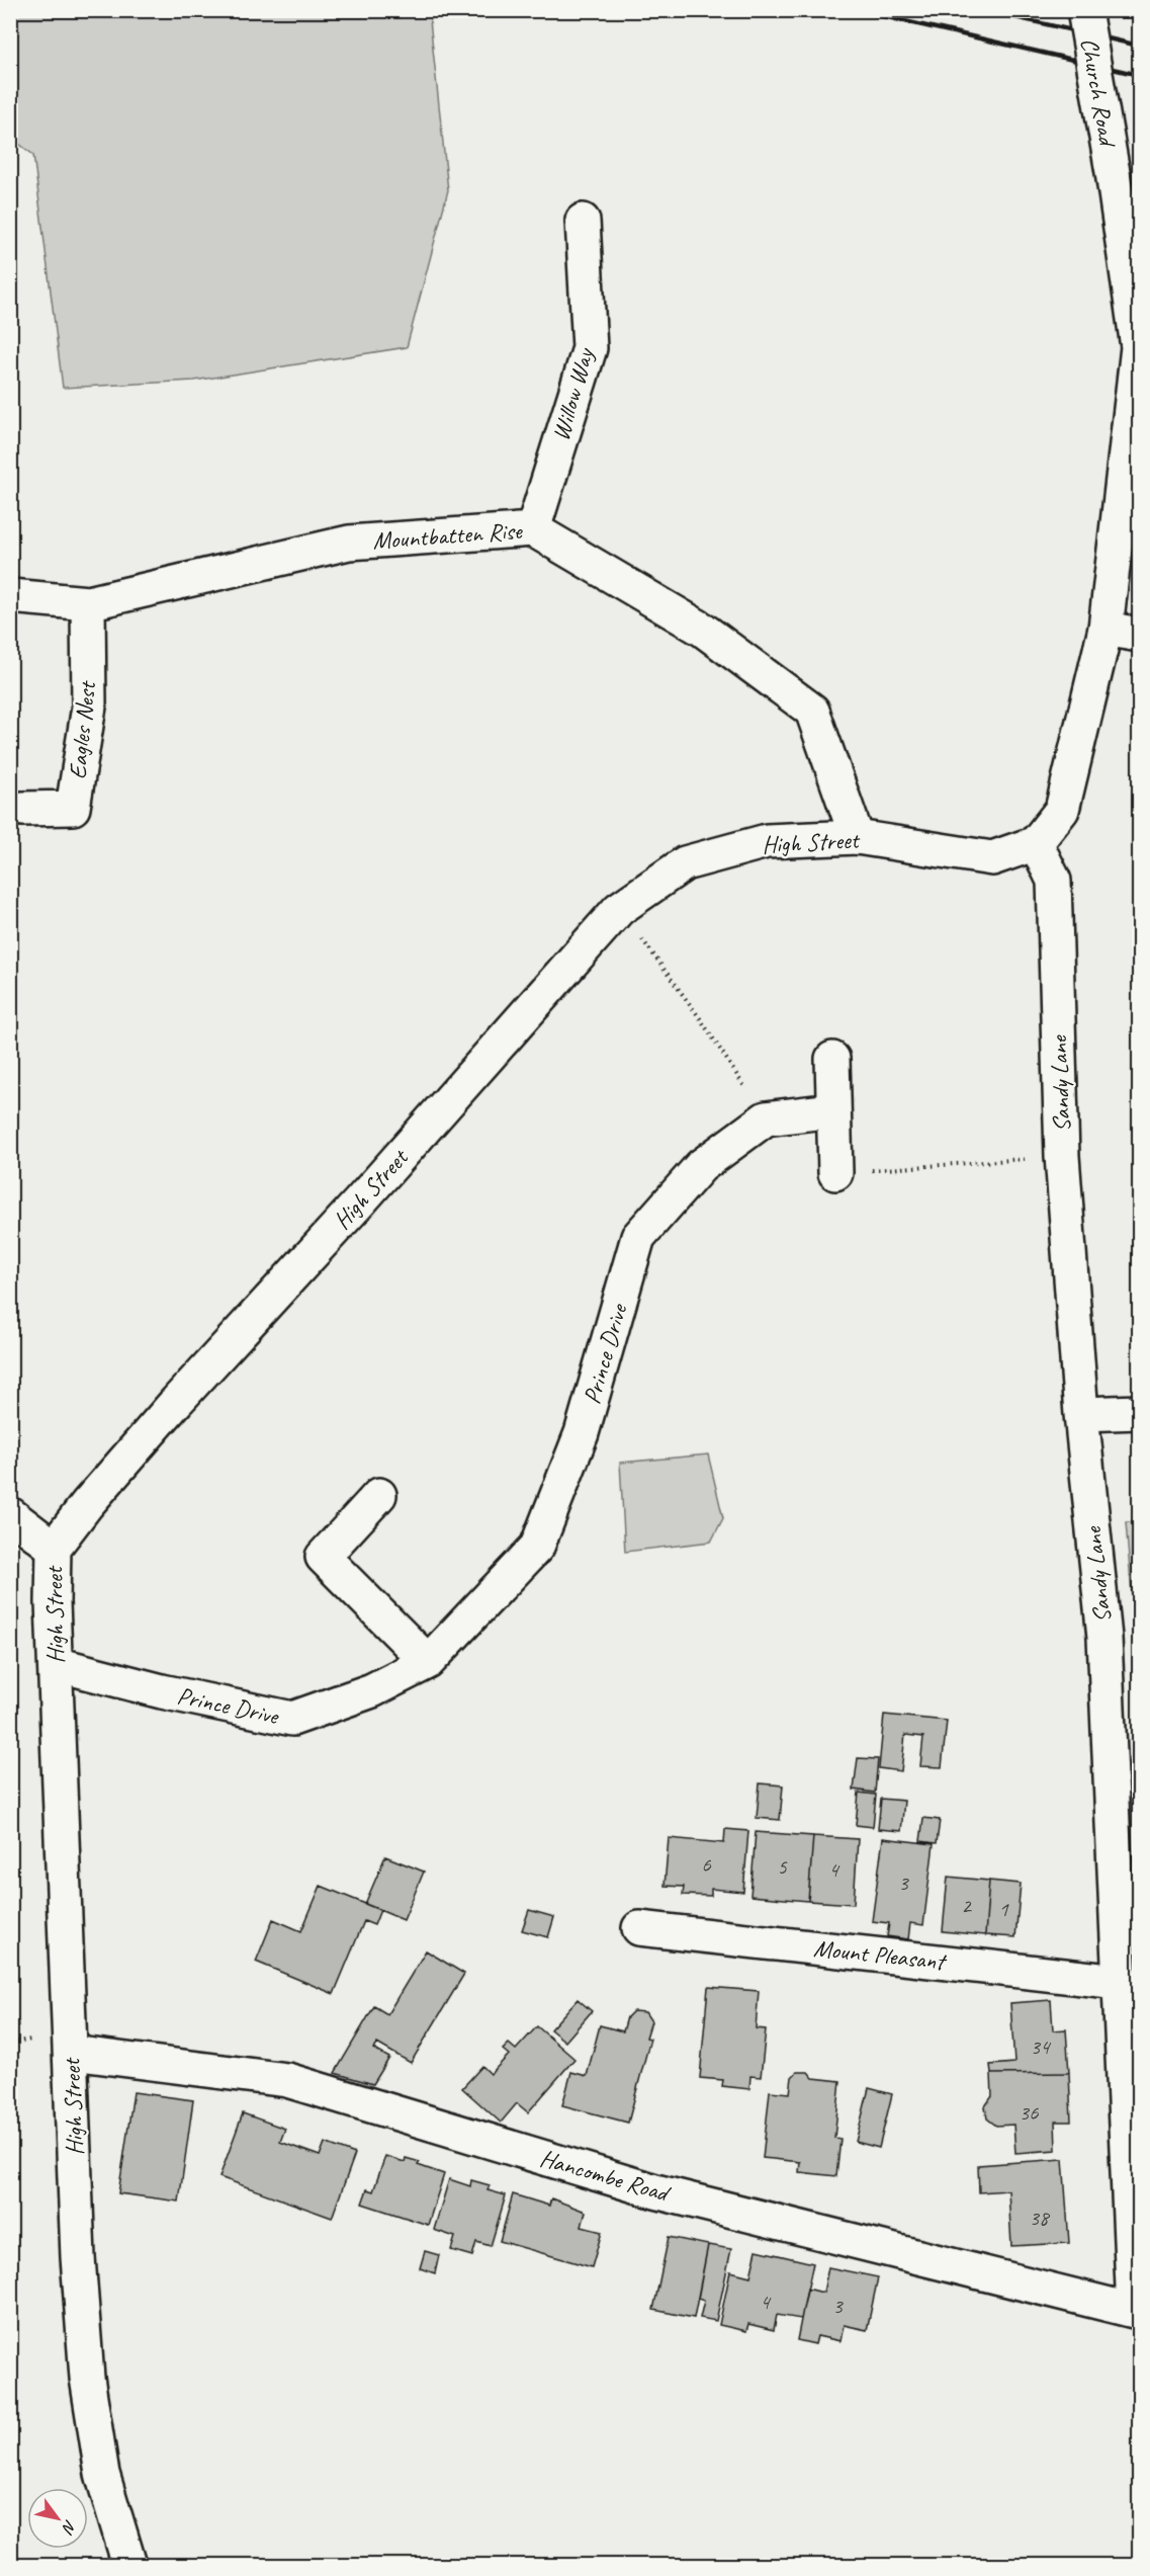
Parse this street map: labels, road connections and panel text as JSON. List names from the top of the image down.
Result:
{
  "streets": {
    "street": [
      "Church Road",
      "Willow Way",
      "Mountbatten Rise",
      "Eagles Nest",
      "High Street",
      "Sandy Lane",
      "Prince Drive",
      "Mount Pleasant",
      "Hancombe Road"
    ]
  },
  "crossings": [
    ["Willow Way", "Mountbatten Rise"],
    ["Mountbatten Rise", "Eagles Nest"],
    ["Mountbatten Rise", "High Street"],
    ["High Street", "Sandy Lane"],
    ["High Street", "Prince Drive"],
    ["High Street", "Hancombe Road"],
    ["Sandy Lane", "Mount Pleasant"],
    ["Sandy Lane", "Hancombe Road"]
  ],
  "house_numbers": [
    "6",
    "5",
    "4",
    "3",
    "2",
    "1",
    "34",
    "36",
    "38",
    "4",
    "3"
  ],
  "north": "bottom right"
}
